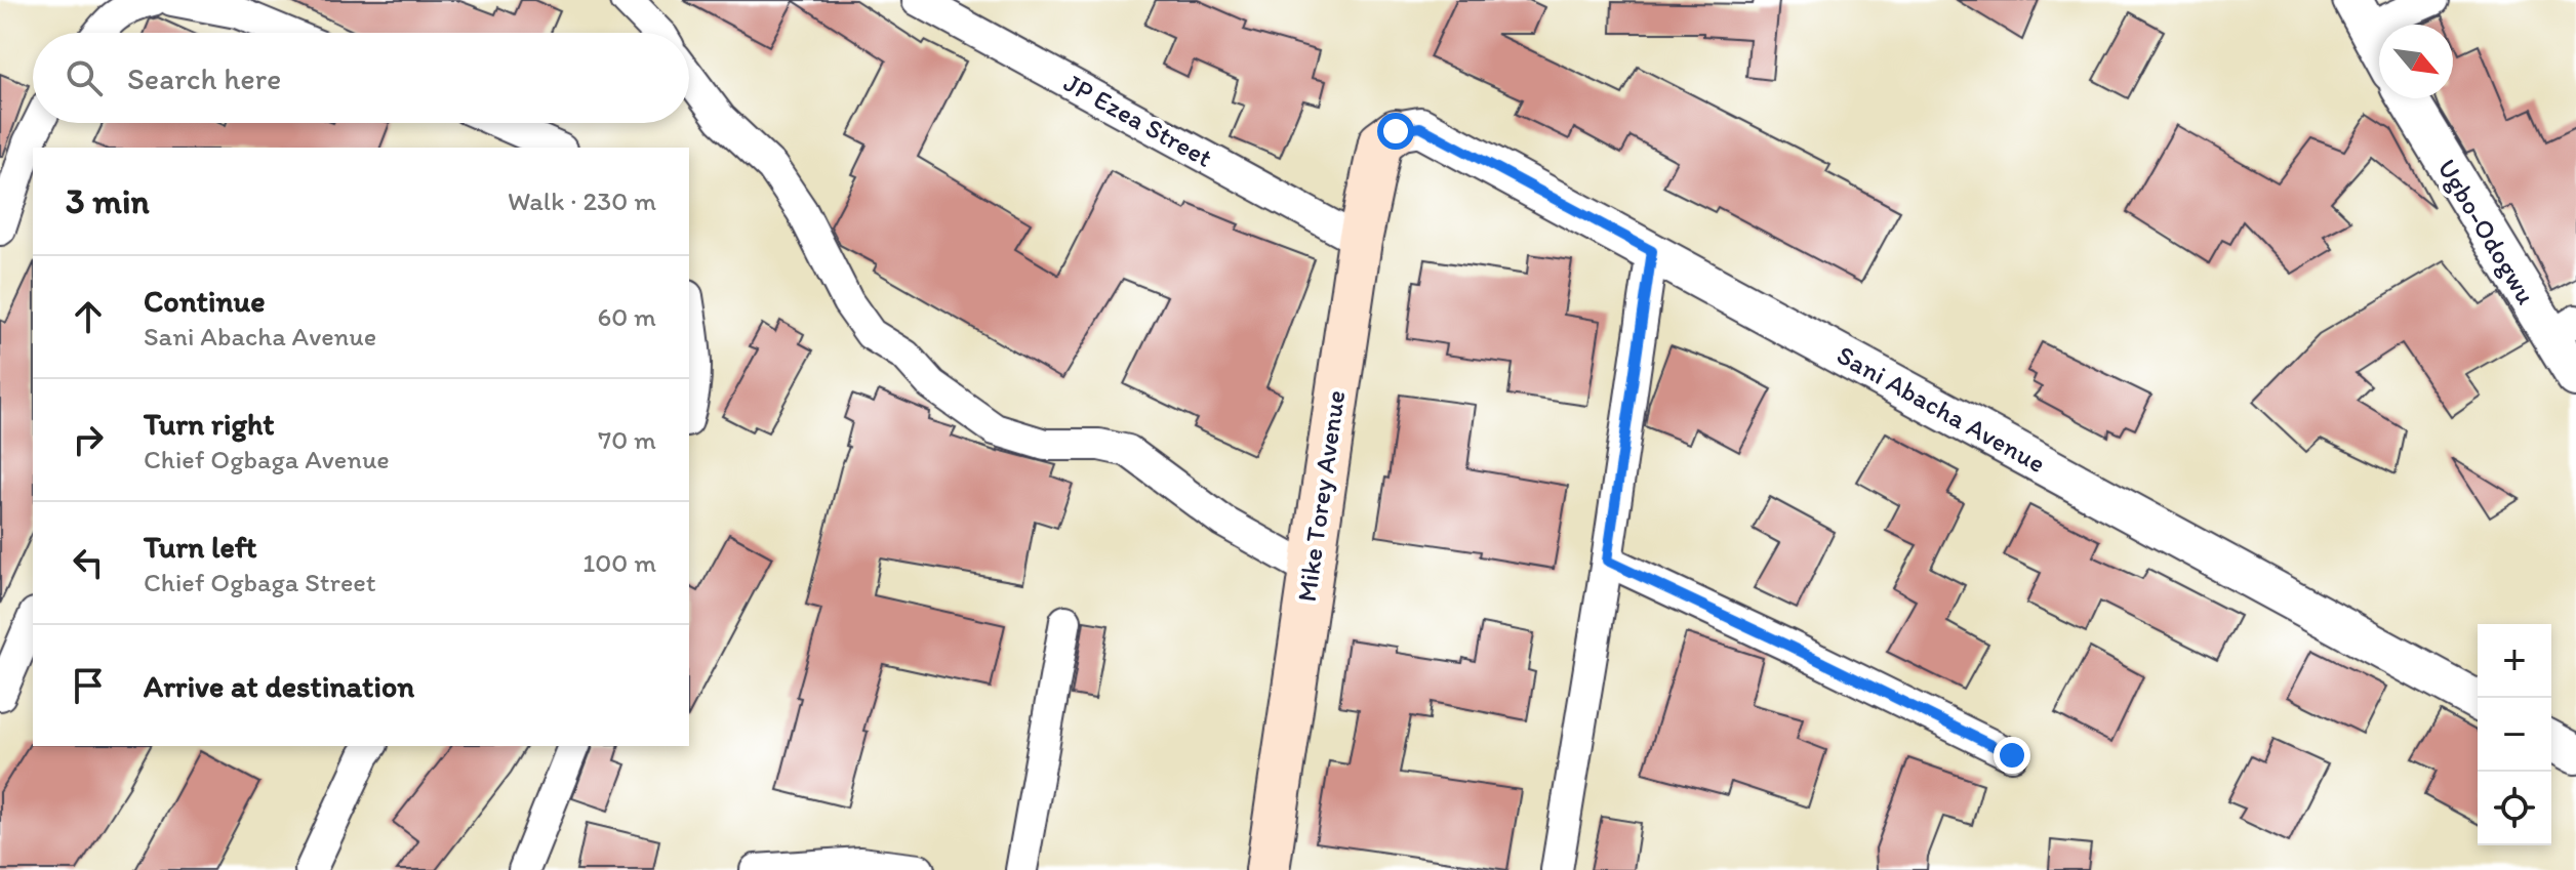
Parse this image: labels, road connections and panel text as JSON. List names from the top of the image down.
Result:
{
  "streets": {
    "main road": ["Mike Torey Avenue"],
    "street": ["JP Ezea Street", "Ugbo-Odogwu", "Sani Abacha Avenue"]
  },
  "crossings": [
    ["JP Ezea Street", "Mike Torey Avenue"],
    ["Sani Abacha Avenue", "Mike Torey Avenue"]
  ],
  "north": "bottom right",
  "page": {
    "search": "Search here",
    "heading": ["3 min", "Walk · 230 m"],
    "list": [
      ["Continue", "Sani Abacha Avenue", "60 m"],
      ["Turn right", "Chief Ogbaga Avenue", "70 m"],
      ["Turn left", "Chief Ogbaga Street", "100 m"],
      "Arrive at destination"
    ],
    "map_buttons": ["+", "−"]
  }
}
